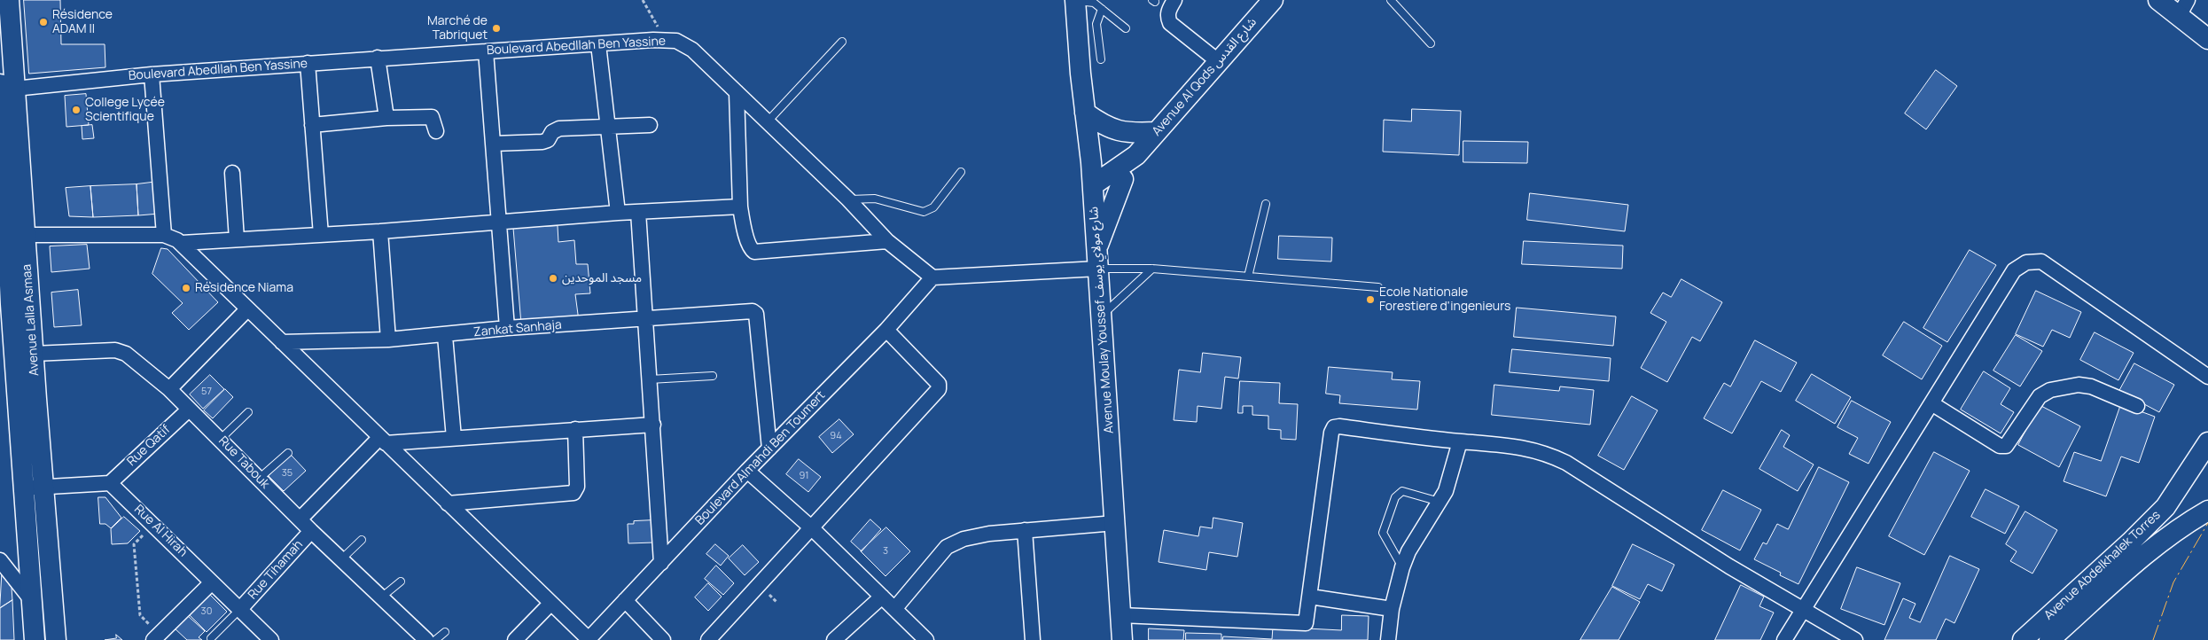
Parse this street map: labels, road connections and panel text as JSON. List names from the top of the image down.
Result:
{
  "streets": {
    "street": [
      "Boulevard Abedllah Ben Yassine",
      "Avenue Al Qods شارع القدس",
      "Avenue Lalla Asmaa",
      "Avenue Moulay Youssef شارع مولاي يوسف",
      "Zankat Sanhaja",
      "Rue Qatif",
      "Boulevard Almahdi Ben Toumert",
      "Rue Tabouk",
      "Rue Al Hirah",
      "Avenue Abdelkhalek Torres",
      "Rue Tihamah"
    ]
  },
  "crossings": [
    ["Boulevard Abedllah Ben Yassine", "Avenue Lalla Asmaa"],
    ["Boulevard Abedllah Ben Yassine", "Boulevard Almahdi Ben Toumert"],
    ["Avenue Al Qods شارع القدس", "Avenue Moulay Youssef شارع مولاي يوسف"],
    ["Avenue Lalla Asmaa", "Rue Tabouk"],
    ["Zankat Sanhaja", "Boulevard Almahdi Ben Toumert"],
    ["Rue Qatif", "Rue Tabouk"],
    ["Rue Qatif", "Rue Al Hirah"],
    ["Rue Tabouk", "Rue Tihamah"],
    ["Rue Al Hirah", "Rue Tihamah"]
  ],
  "places": [
    "Résidence ADAM II",
    "Marché de Tabriquet",
    "College Lycée Scientifique",
    "مسجد الموحدين",
    "Résidence Niama",
    "Ecole Nationale Forestiere d'ingenieurs"
  ],
  "house_numbers": [
    "57",
    "94",
    "35",
    "91",
    "3",
    "30"
  ]
}
